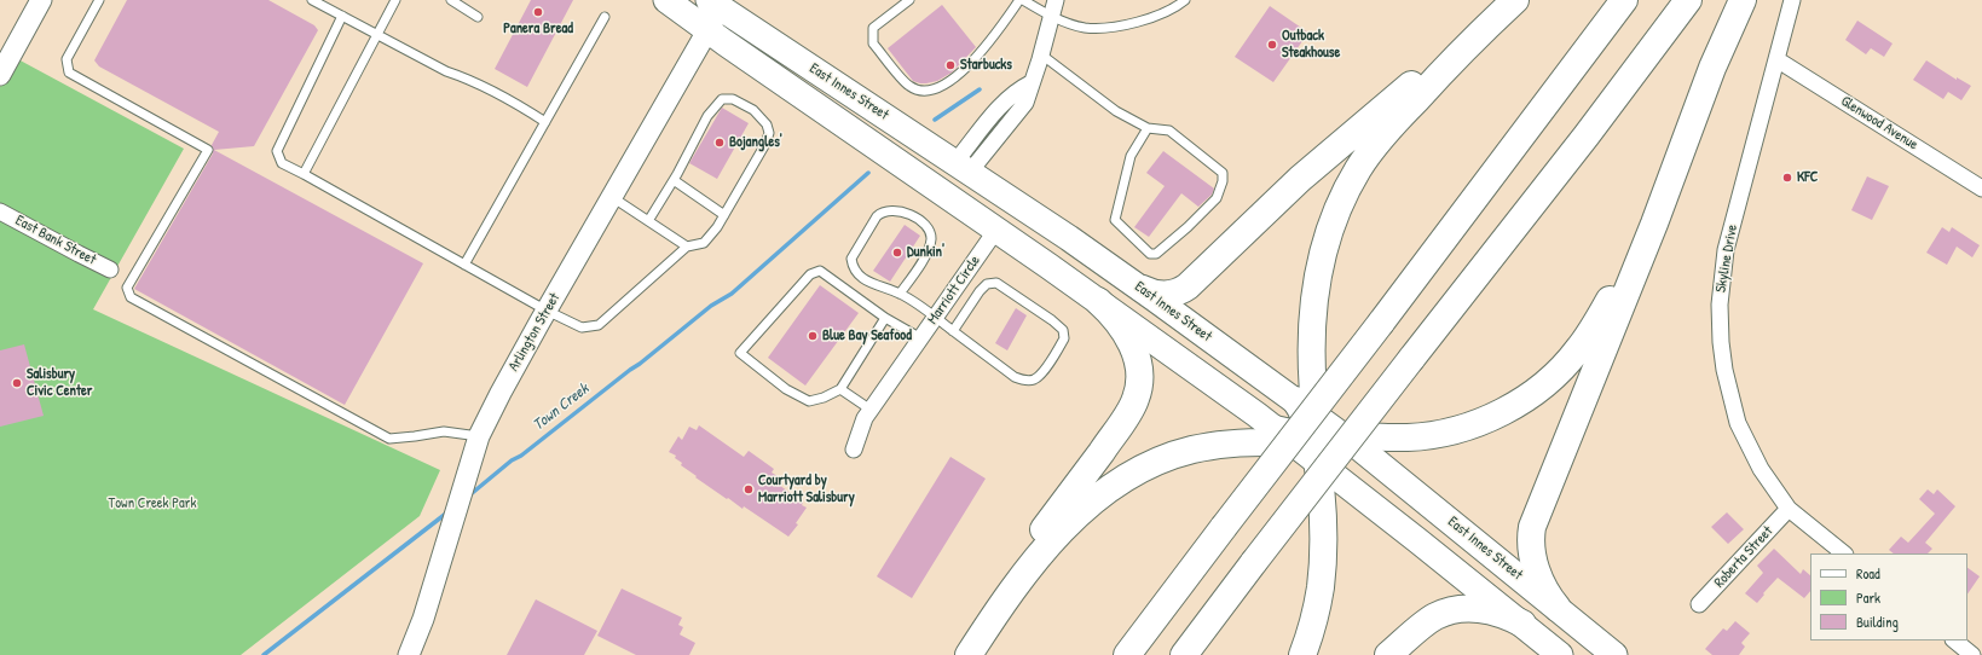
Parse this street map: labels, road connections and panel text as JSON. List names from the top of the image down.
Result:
{
  "streets": {
    "main road": ["East Innes Street"],
    "street": [
      "Glenwood Avenue",
      "East Bank Street",
      "Skyline Drive",
      "Marriott Circle",
      "Arlington Street",
      "Roberta Street"
    ]
  },
  "crossings": [
    ["East Innes Street", "Marriott Circle"],
    ["East Innes Street", "Arlington Street"],
    ["Glenwood Avenue", "Skyline Drive"],
    ["Skyline Drive", "Roberta Street"]
  ],
  "water": ["Town Creek"],
  "parks": ["Town Creek Park"],
  "places": [
    "Panera Bread",
    "Outback Steakhouse",
    "Starbucks",
    "Bojangles'",
    "KFC",
    "Dunkin'",
    "Blue Bay Seafood",
    "Salisbury Civic Center",
    "Courtyard by Marriott Salisbury"
  ],
  "legend": ["Road", "Park", "Building"]
}
